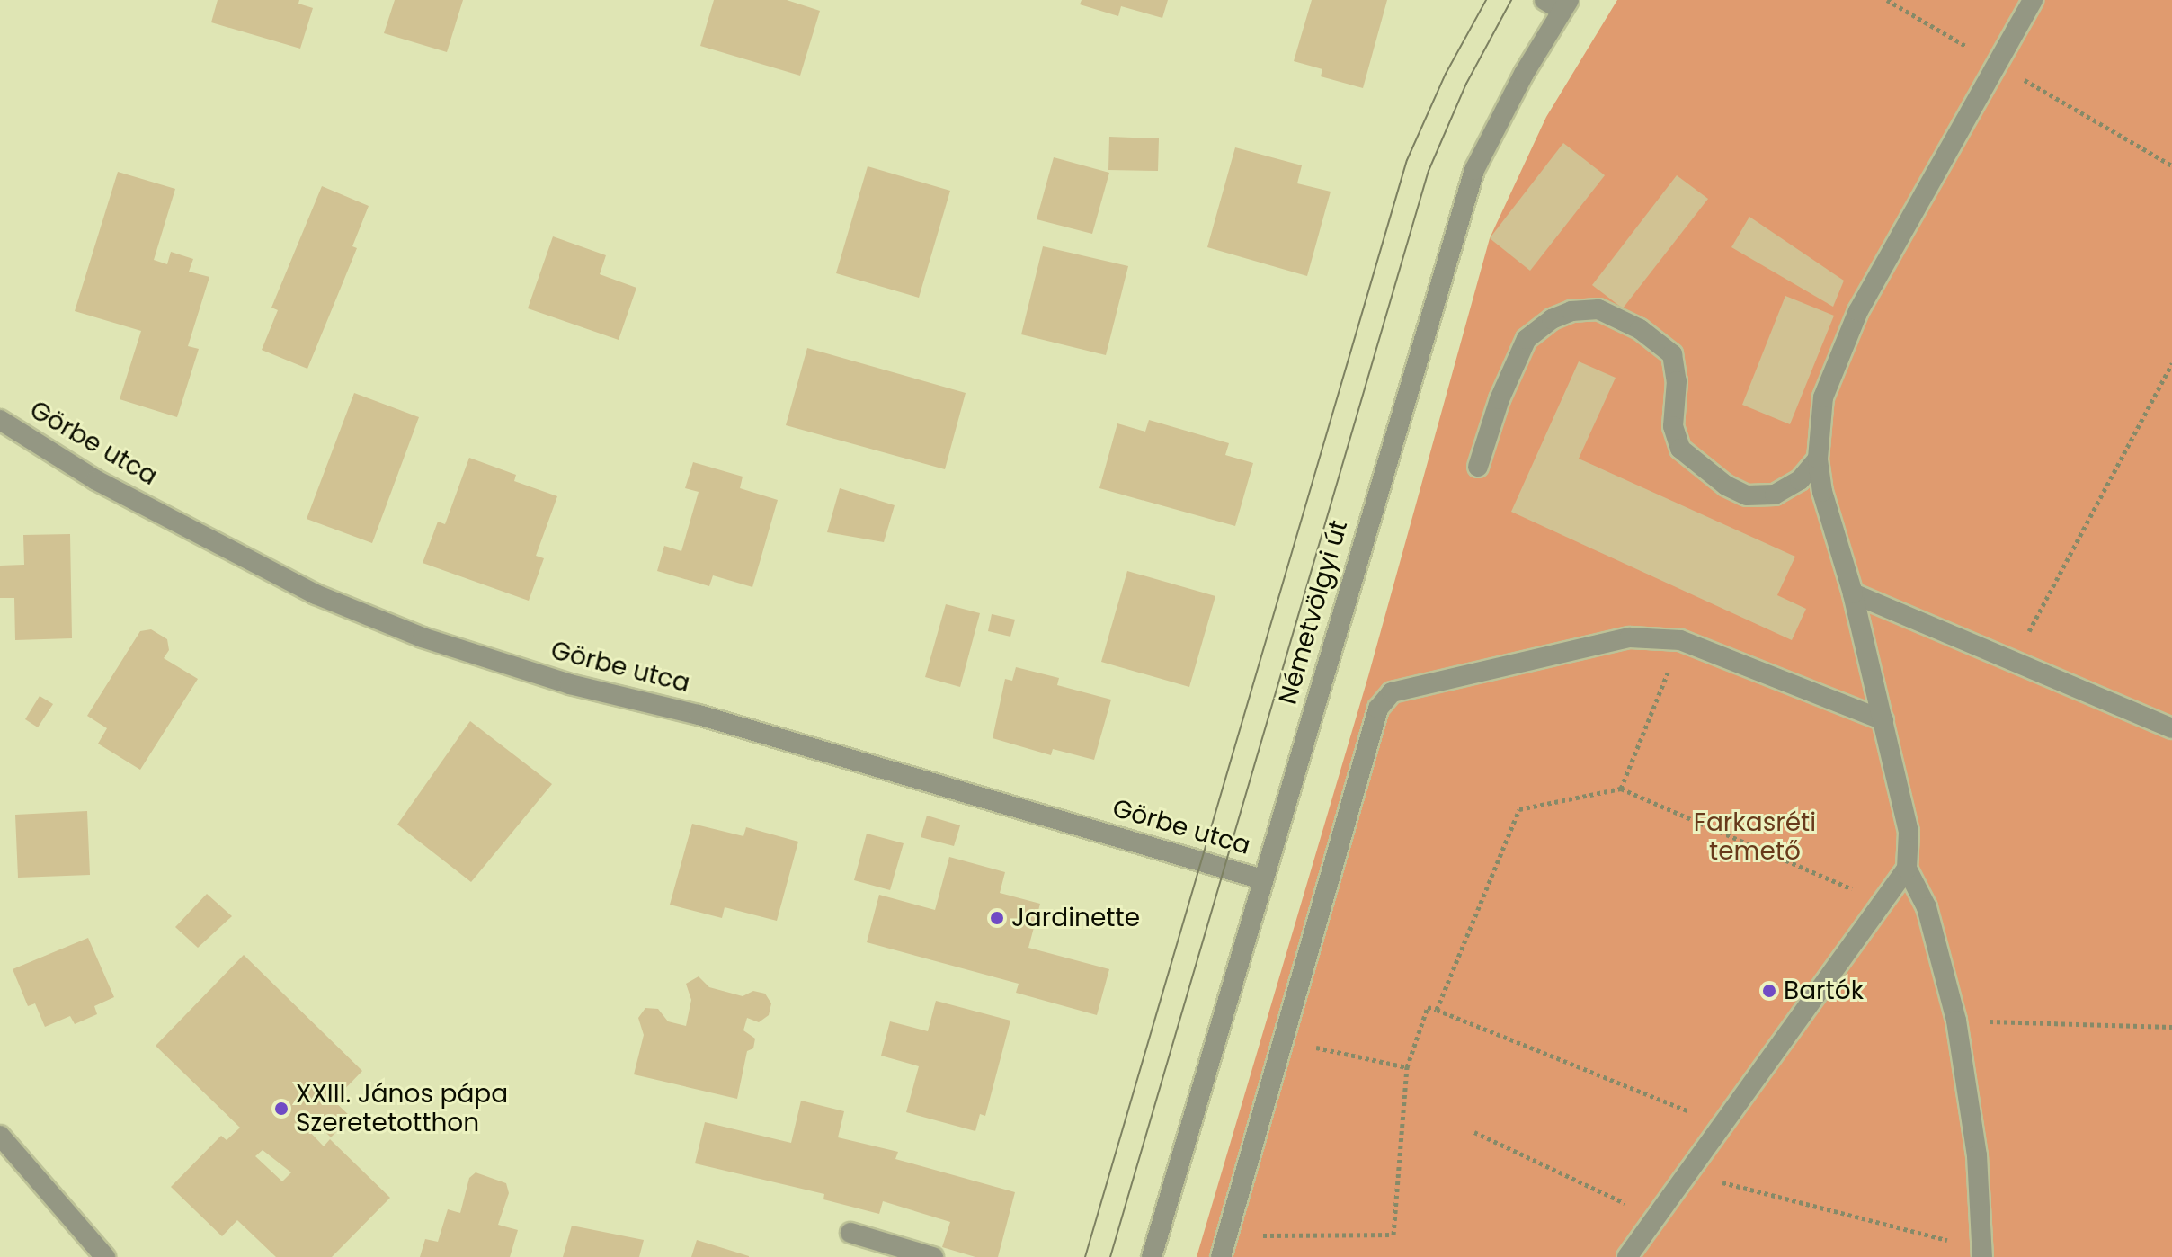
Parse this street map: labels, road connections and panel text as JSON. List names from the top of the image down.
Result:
{
  "streets": {
    "street": ["Görbe utca", "Németvölgyi út"]
  },
  "crossings": [
    ["Görbe utca", "Németvölgyi út"]
  ],
  "parks": ["Farkasréti temető"],
  "places": ["Jardinette", "Bartók", "XXIII. János pápa Szeretetotthon"]
}
